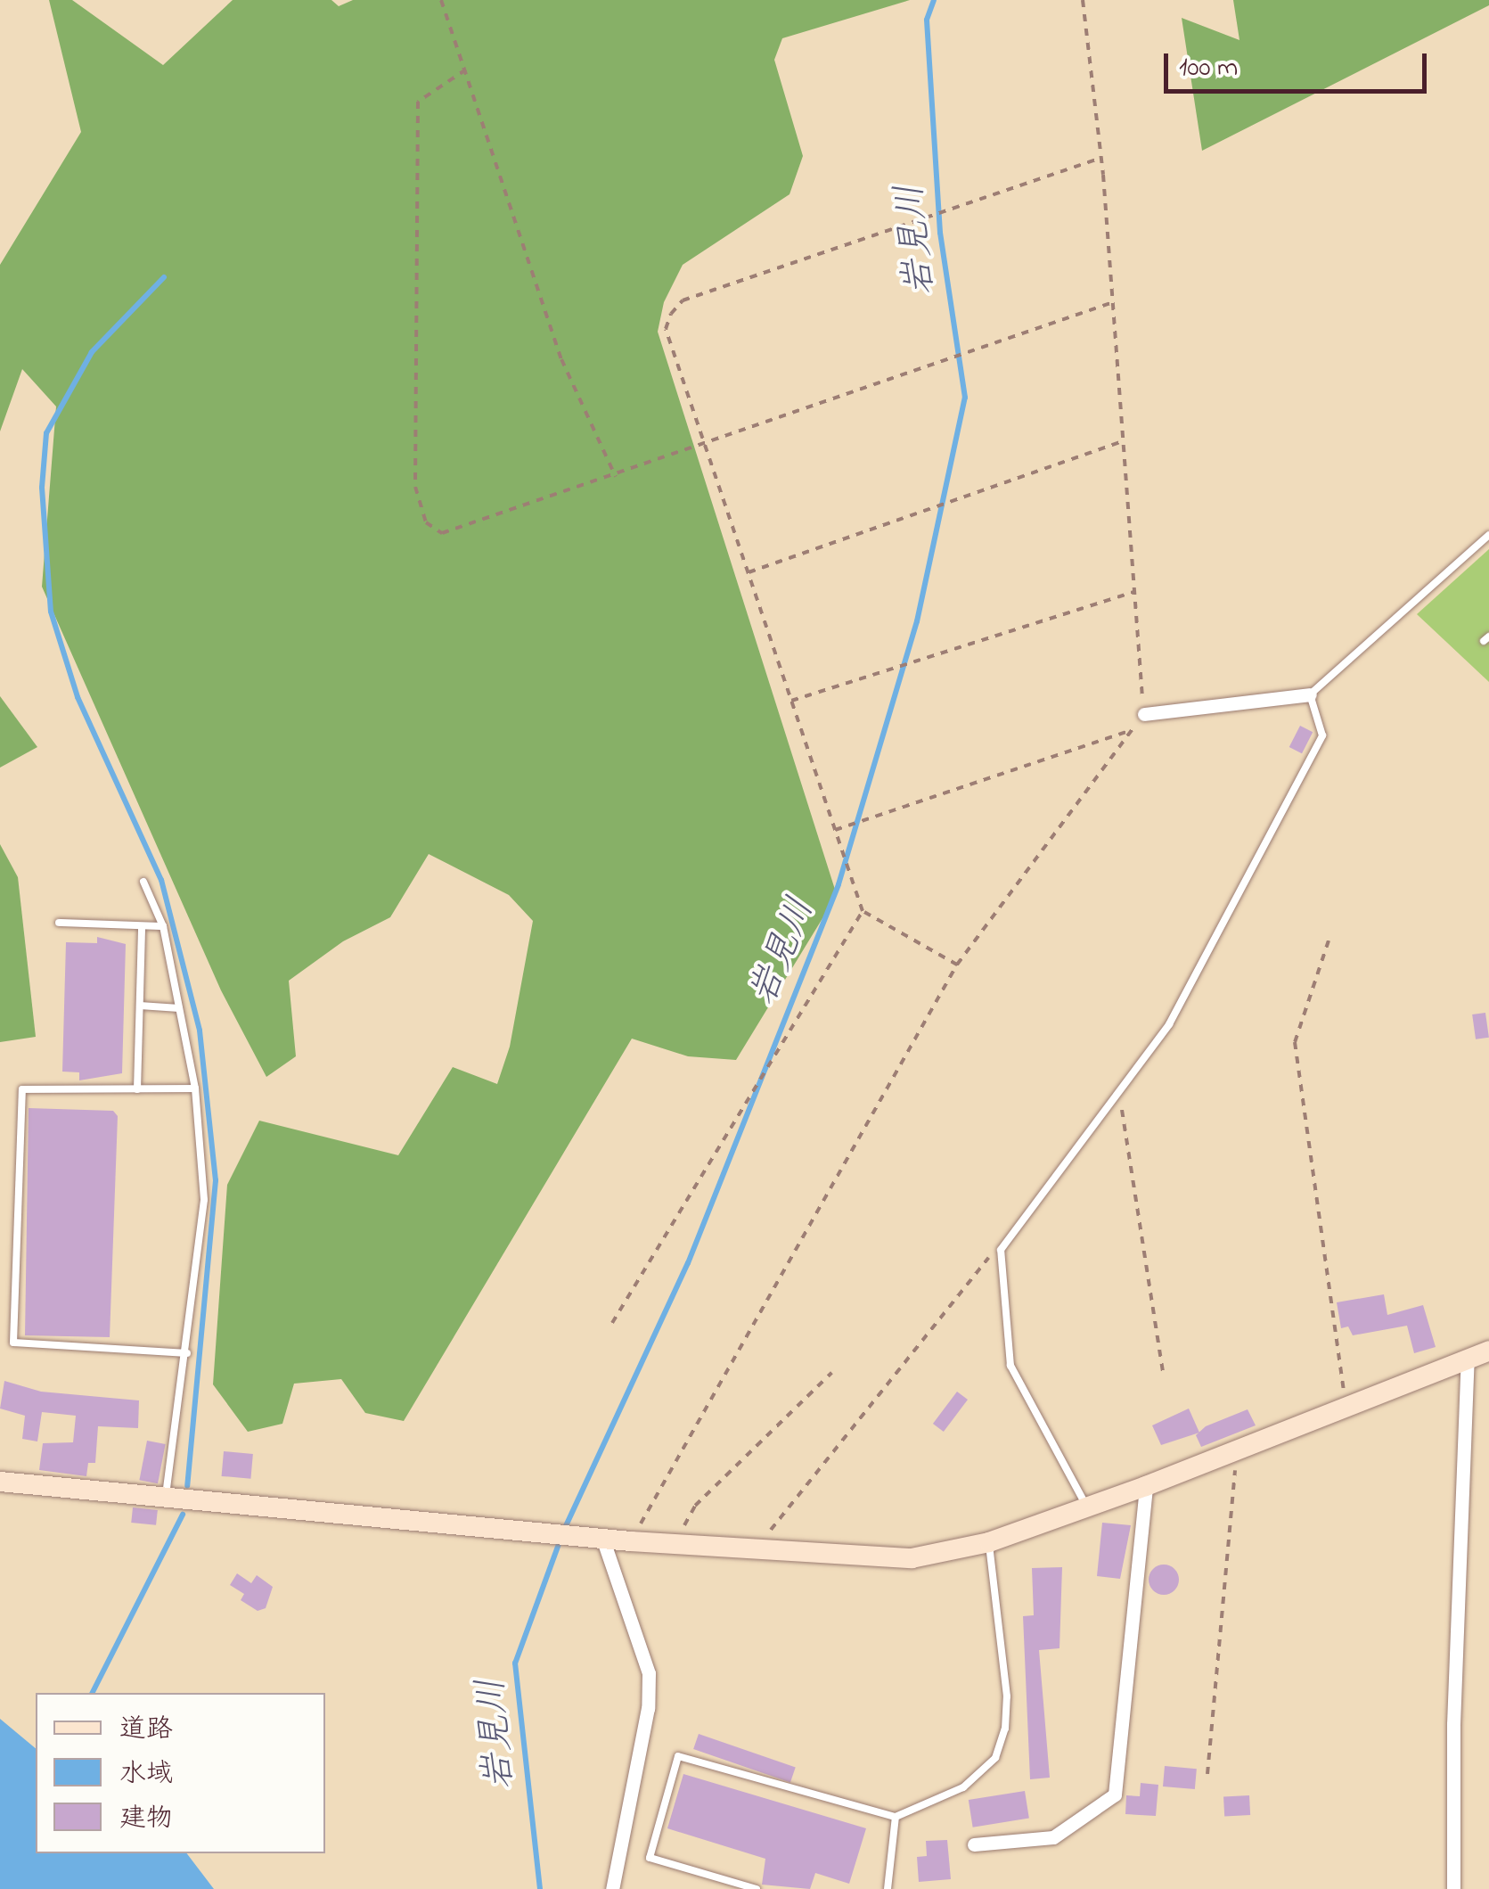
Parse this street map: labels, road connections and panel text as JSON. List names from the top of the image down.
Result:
{
  "water": ["岩見川"],
  "legend": ["道路", "水域", "建物"],
  "scale_bar": "100 m"
}
